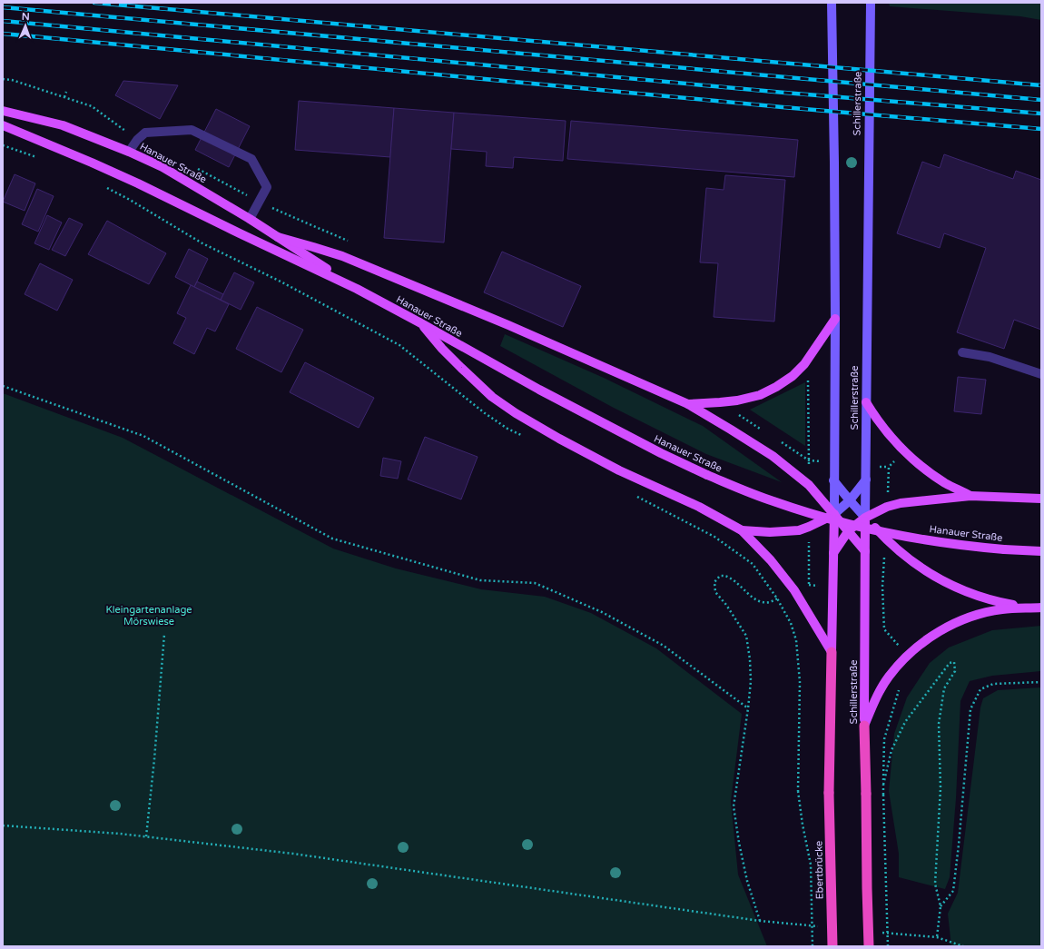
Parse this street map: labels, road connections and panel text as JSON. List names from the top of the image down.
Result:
{
  "streets": {
    "highway": ["Schillerstraße", "Ebertbrücke"],
    "main road": ["Hanauer Straße"]
  },
  "crossings": [
    ["Schillerstraße", "Ebertbrücke"]
  ],
  "parks": ["Kleingartenanlage Mörswiese"],
  "north": "top"
}
